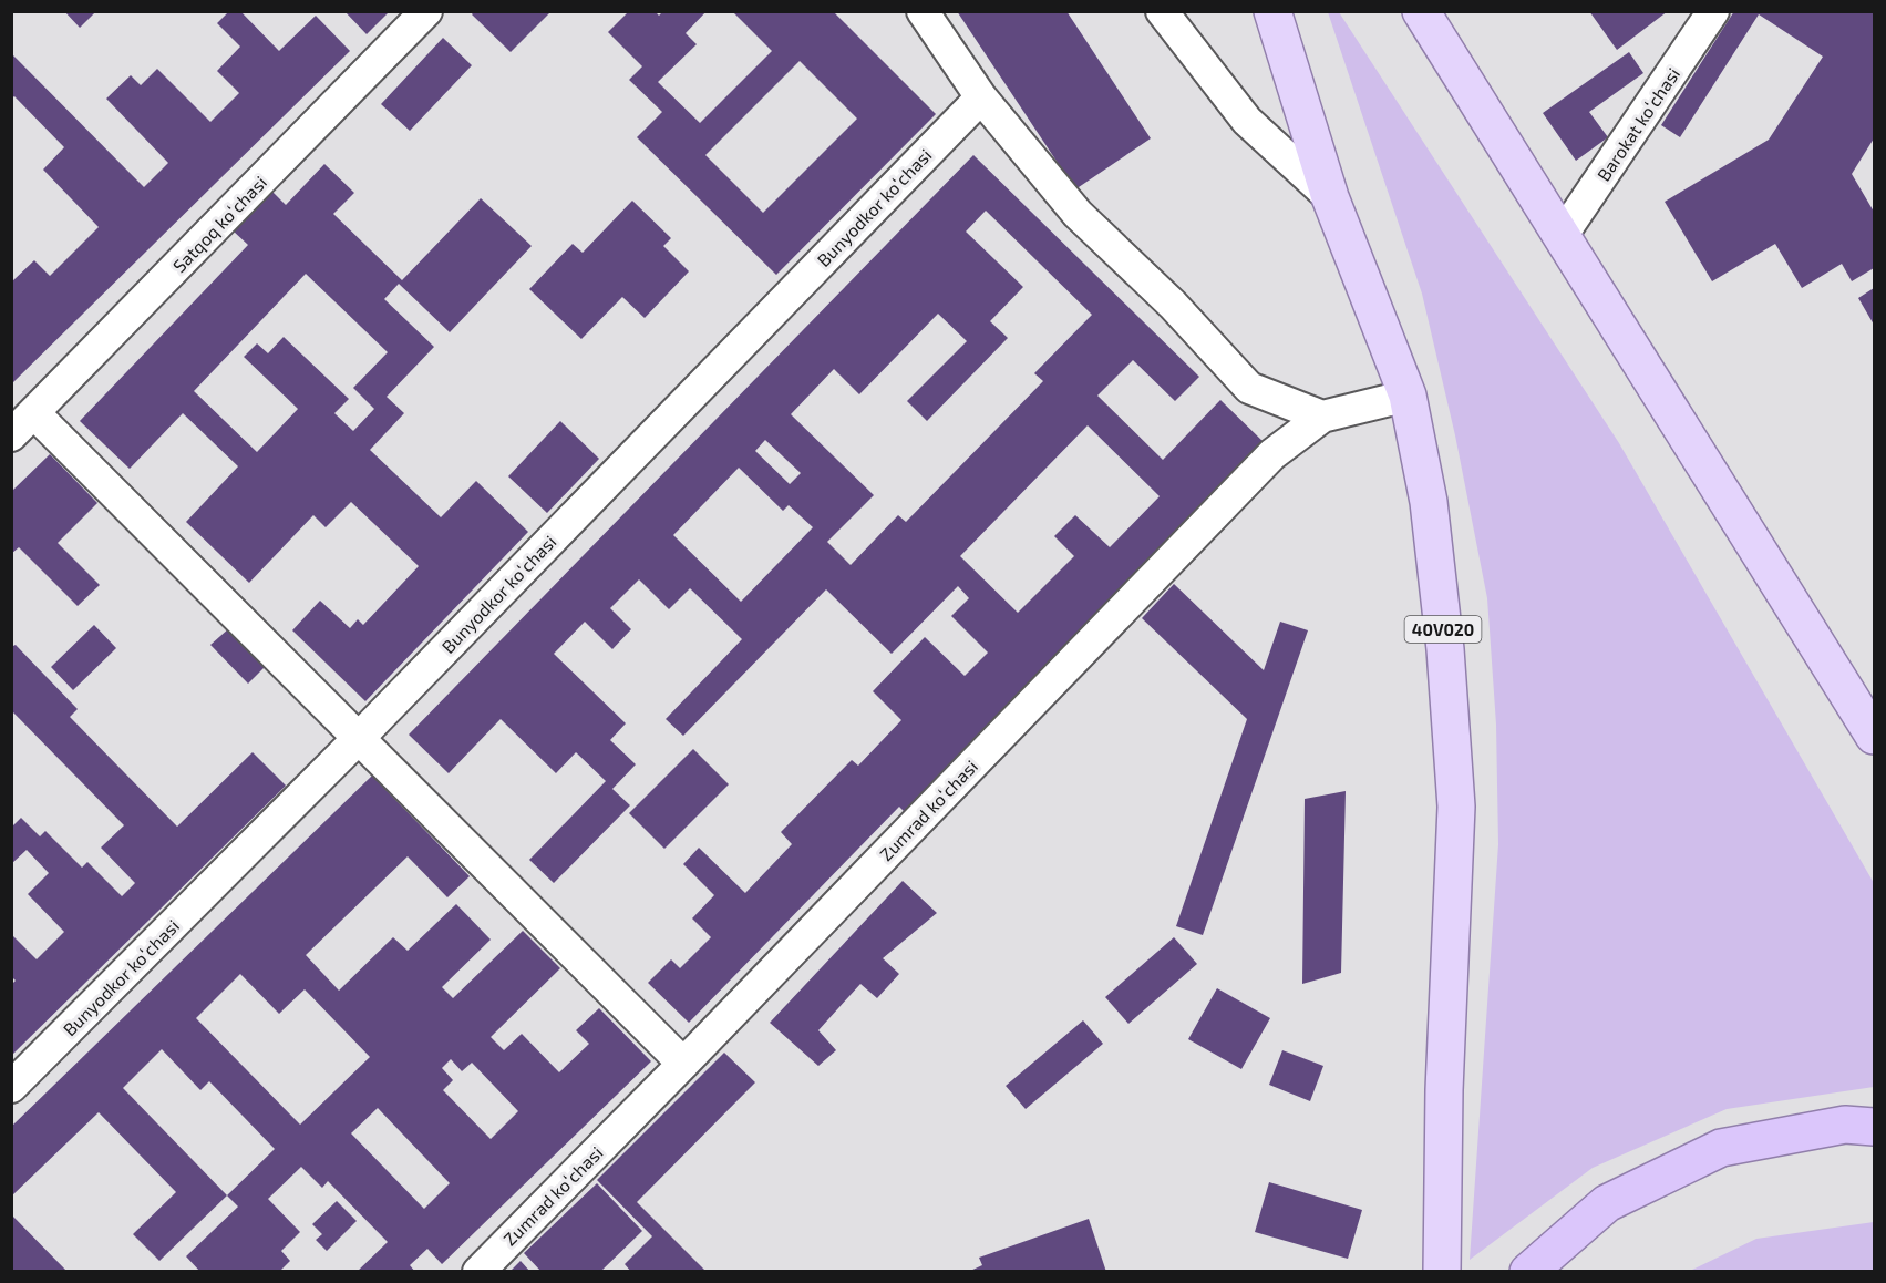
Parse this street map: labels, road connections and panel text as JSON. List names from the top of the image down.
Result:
{
  "streets": {
    "main road": ["40V020"],
    "street": [
      "Barokat koʻchasi",
      "Bunyodkor koʻchasi",
      "Satqoq koʻchasi",
      "Zumrad koʻchasi"
    ]
  },
  "crossings": [
    ["40V020", "Zumrad koʻchasi"]
  ]
}
